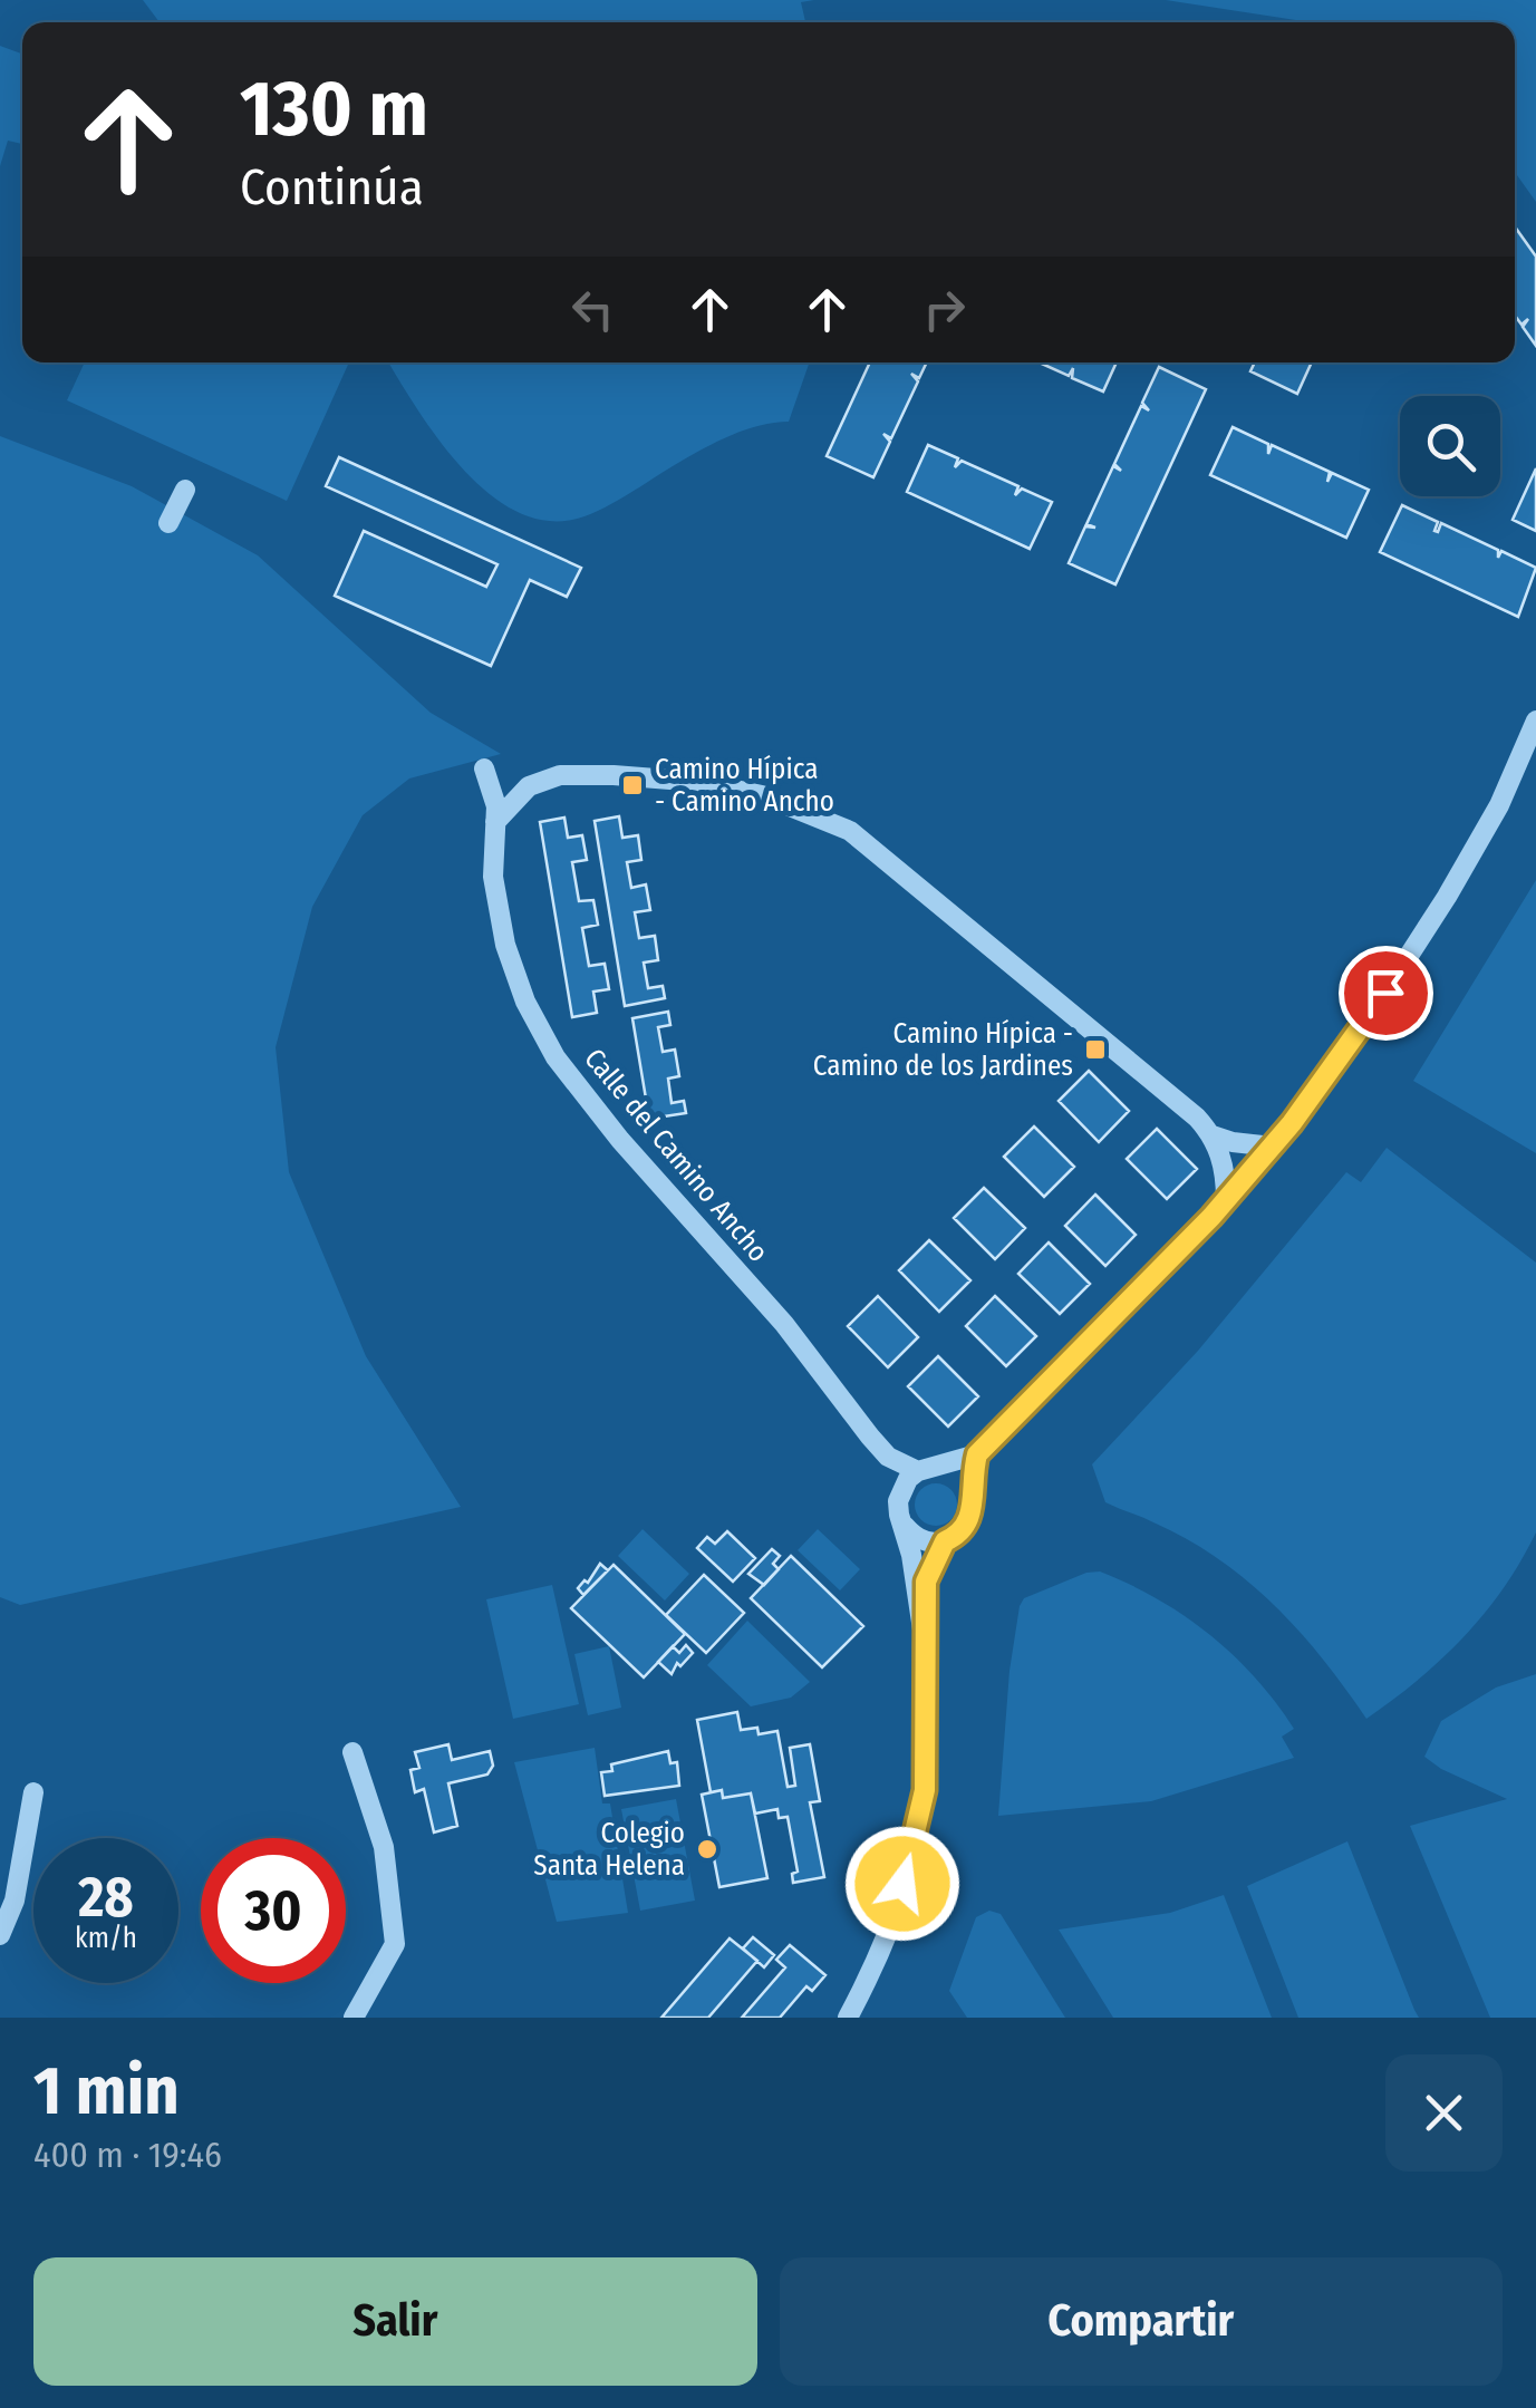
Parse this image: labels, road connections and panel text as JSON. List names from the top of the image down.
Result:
{
  "streets": {
    "street": ["Calle del Camino Ancho"]
  },
  "places": {
    "transit": ["Camino Hípica - Camino Ancho", "Camino Hípica - Camino de los Jardines"],
    "other": ["Colegio Santa Helena"]
  },
  "page": {
    "turn": ["130 m", "Continúa"],
    "speed": "28 km/h",
    "limit": "30",
    "heading": ["1 min", "400 m · 19:46"],
    "buttons": ["Salir", "Compartir"]
  }
}
